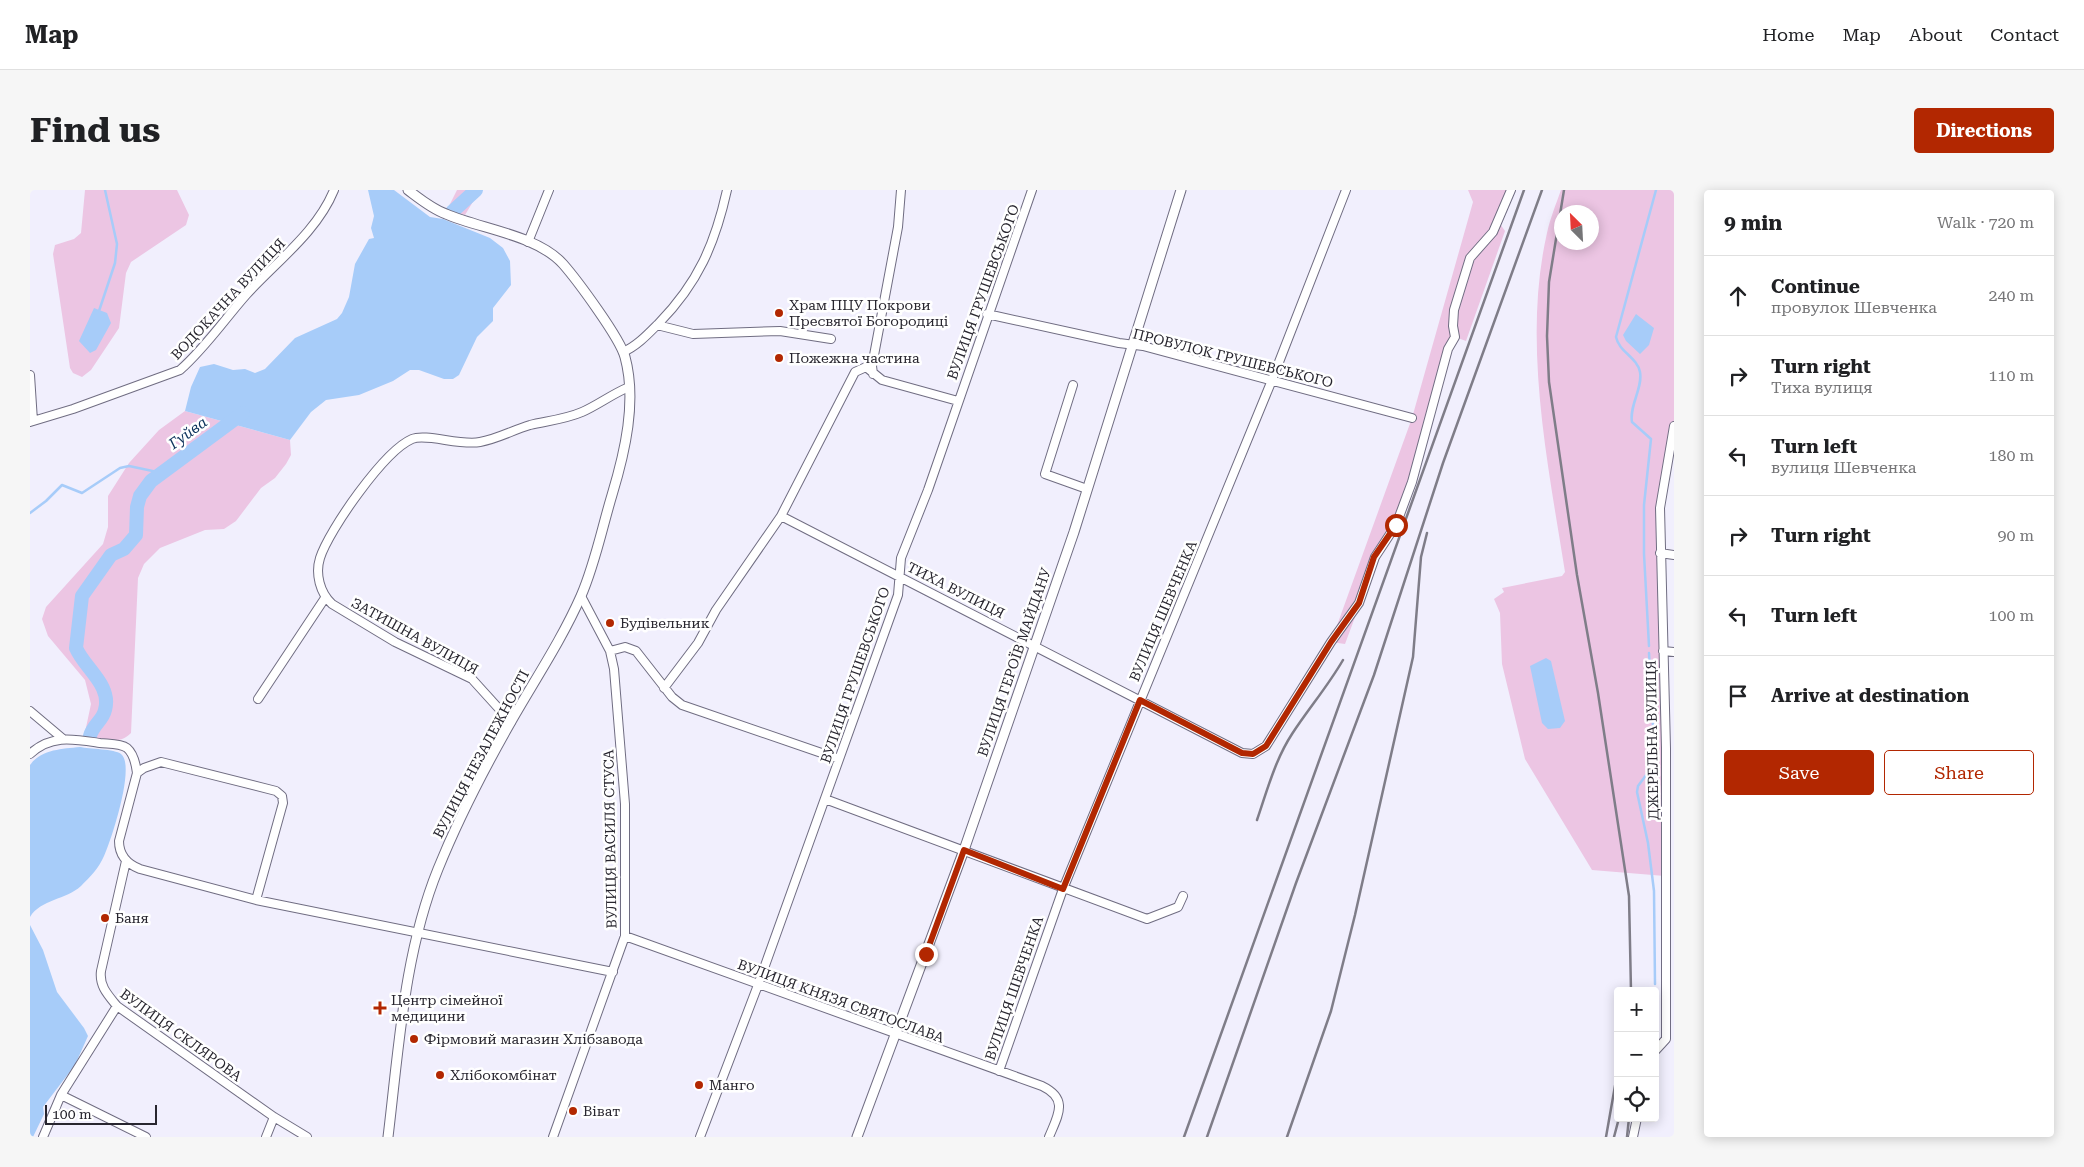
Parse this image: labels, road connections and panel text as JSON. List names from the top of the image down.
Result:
{
  "streets": {
    "street": [
      "ВУЛИЦЯ ГРУШЕВСЬКОГО",
      "ВОДОКАЧНА ВУЛИЦЯ",
      "ПРОВУЛОК ГРУШЕВСЬКОГО",
      "ТИХА ВУЛИЦЯ",
      "ВУЛИЦЯ ШЕВЧЕНКА",
      "ЗАТИШНА ВУЛИЦЯ",
      "ВУЛИЦЯ ГЕРОЇВ МАЙДАНУ",
      "ДЖЕРЕЛЬНА ВУЛИЦЯ",
      "ВУЛИЦЯ НЕЗАЛЕЖНОСТІ",
      "ВУЛИЦЯ ВАСИЛЯ СТУСА",
      "ВУЛИЦЯ КНЯЗЯ СВЯТОСЛАВА",
      "ВУЛИЦЯ СКЛЯРОВА"
    ]
  },
  "crossings": [
    ["ВУЛИЦЯ ГРУШЕВСЬКОГО", "ПРОВУЛОК ГРУШЕВСЬКОГО"],
    ["ВУЛИЦЯ ГРУШЕВСЬКОГО", "ТИХА ВУЛИЦЯ"],
    ["ВУЛИЦЯ ГРУШЕВСЬКОГО", "ВУЛИЦЯ КНЯЗЯ СВЯТОСЛАВА"],
    ["ПРОВУЛОК ГРУШЕВСЬКОГО", "ВУЛИЦЯ ШЕВЧЕНКА"],
    ["ПРОВУЛОК ГРУШЕВСЬКОГО", "ВУЛИЦЯ ГЕРОЇВ МАЙДАНУ"],
    ["ТИХА ВУЛИЦЯ", "ВУЛИЦЯ ШЕВЧЕНКА"],
    ["ТИХА ВУЛИЦЯ", "ВУЛИЦЯ ГЕРОЇВ МАЙДАНУ"],
    ["ВУЛИЦЯ ШЕВЧЕНКА", "ВУЛИЦЯ КНЯЗЯ СВЯТОСЛАВА"],
    ["ЗАТИШНА ВУЛИЦЯ", "ВУЛИЦЯ НЕЗАЛЕЖНОСТІ"],
    ["ВУЛИЦЯ ГЕРОЇВ МАЙДАНУ", "ВУЛИЦЯ КНЯЗЯ СВЯТОСЛАВА"],
    ["ВУЛИЦЯ НЕЗАЛЕЖНОСТІ", "ВУЛИЦЯ ВАСИЛЯ СТУСА"],
    ["ВУЛИЦЯ ВАСИЛЯ СТУСА", "ВУЛИЦЯ КНЯЗЯ СВЯТОСЛАВА"]
  ],
  "water": ["Гуйва"],
  "places": {
    "other": [
      "Храм ПЦУ Покрови Пресвятої Богородиці",
      "Пожежна частина",
      "Будівельник",
      "Баня",
      "Фірмовий магазин Хлібзавода",
      "Хлібокомбінат",
      "Манго",
      "Віват"
    ],
    "health": ["Центр сімейної медицини"]
  },
  "scale_bar": "100 m",
  "north": "top left",
  "page": {
    "header": "Map",
    "nav": [
      "Home",
      "Map",
      "About",
      "Contact"
    ],
    "buttons": [
      "Directions",
      ["Save", "Share"]
    ],
    "title": "Find us",
    "heading": ["9 min", "Walk · 720 m"],
    "list": [
      ["Continue", "провулок Шевченка", "240 m"],
      ["Turn right", "Тиха вулиця", "110 m"],
      ["Turn left", "вулиця Шевченка", "180 m"],
      ["Turn right", "90 m"],
      ["Turn left", "100 m"],
      "Arrive at destination"
    ],
    "map_buttons": ["+", "−"],
    "scale": "100 m"
  }
}
